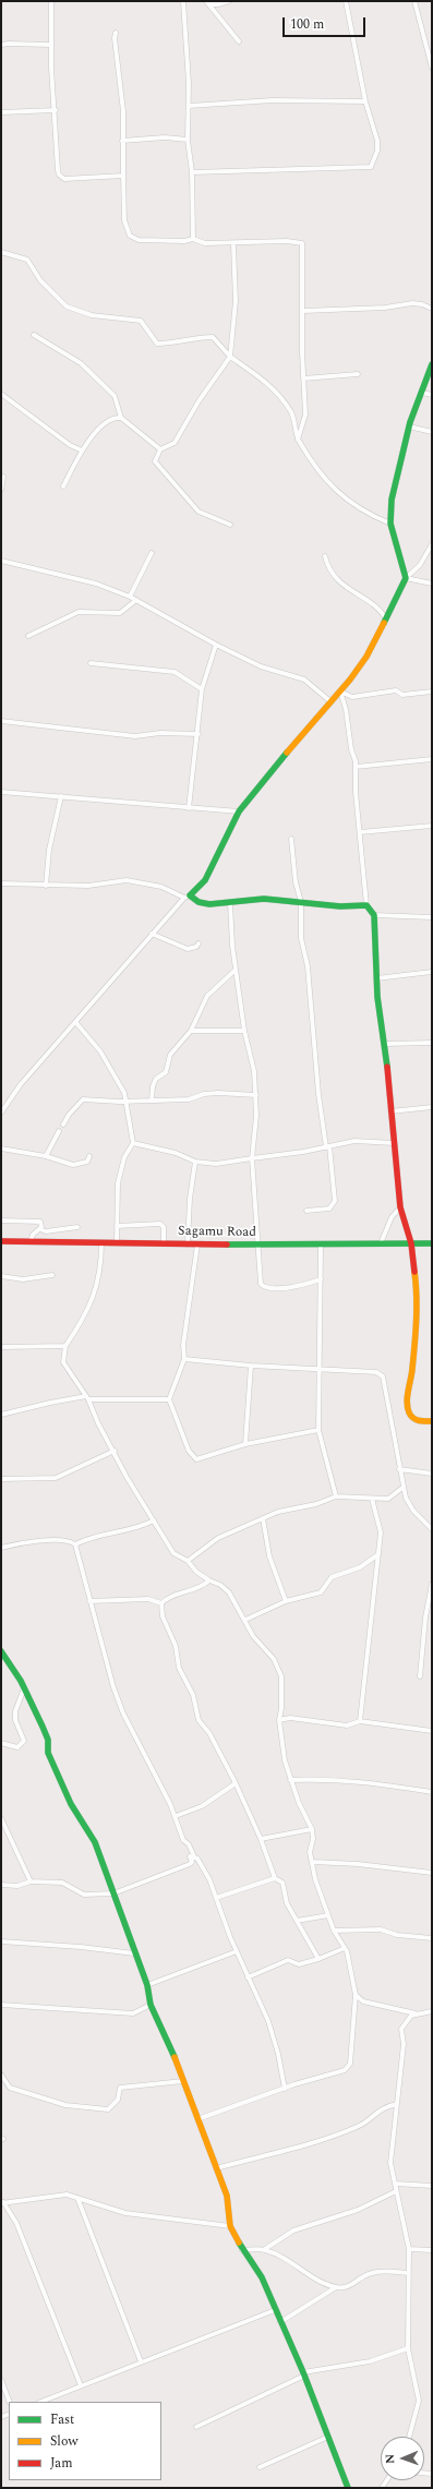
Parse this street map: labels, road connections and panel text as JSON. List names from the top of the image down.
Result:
{
  "streets": {
    "main road": ["Sagamu Road"]
  },
  "legend": ["Fast", "Slow", "Jam"],
  "scale_bar": "100 m",
  "north": "left"
}
